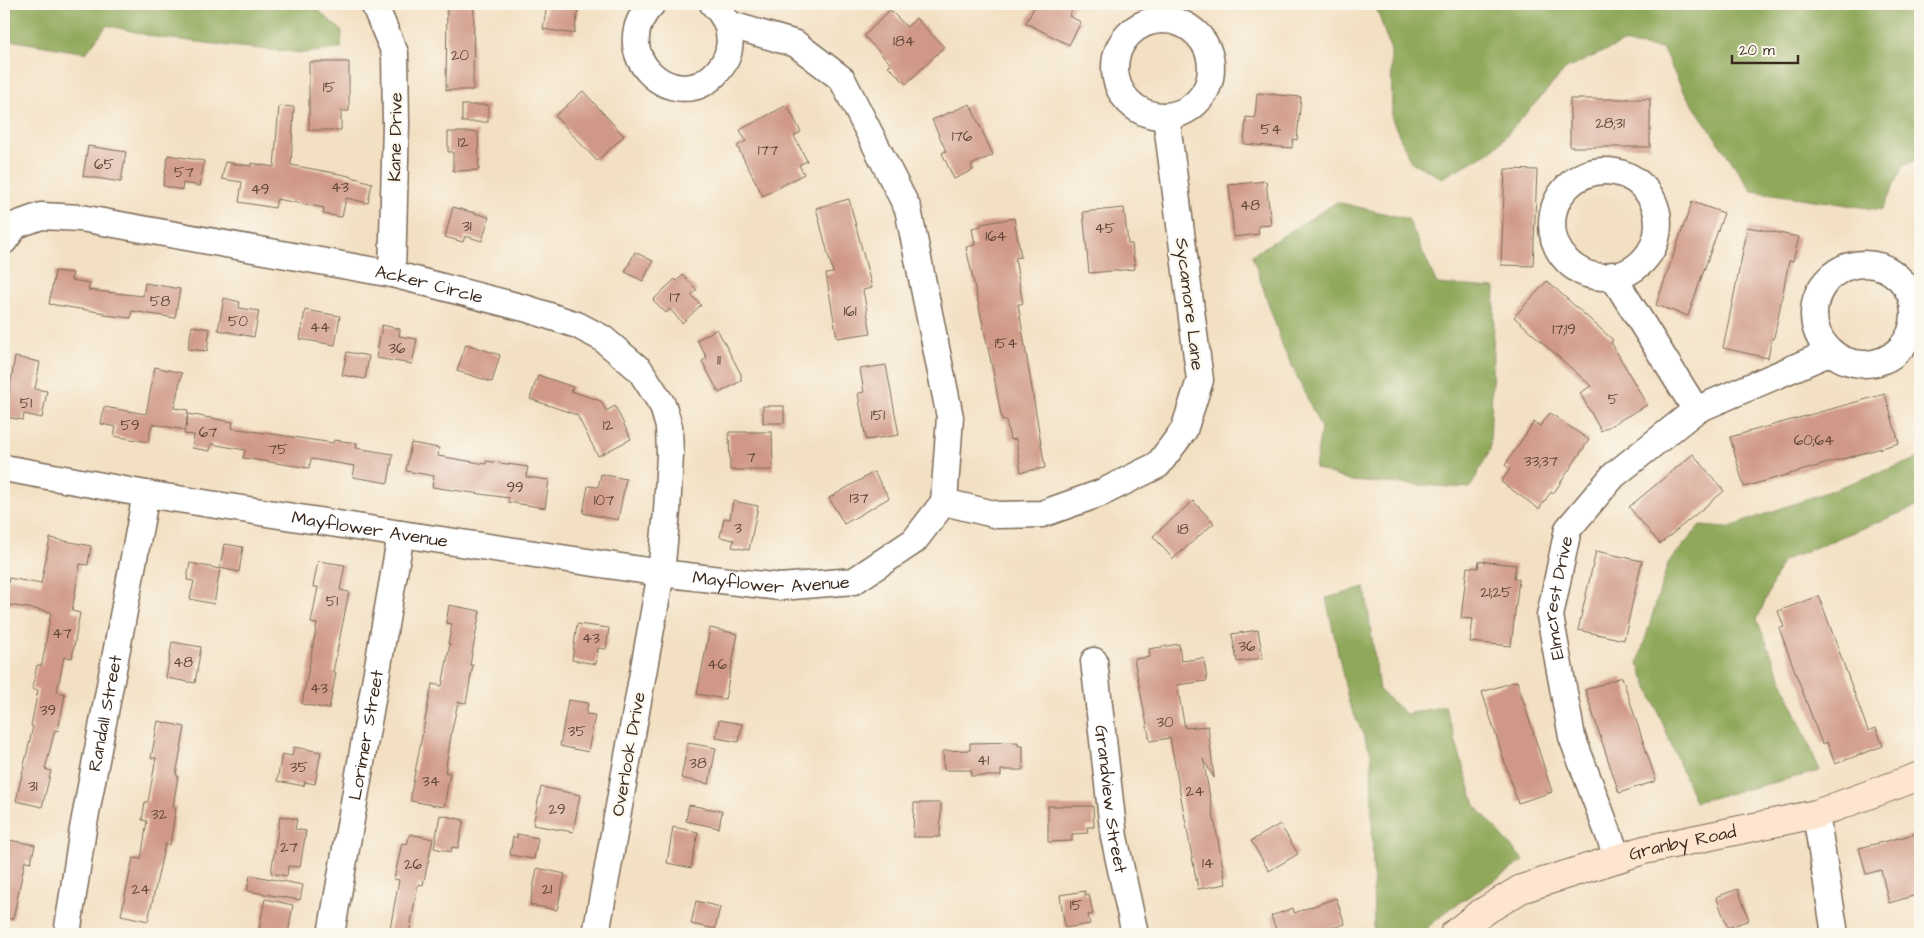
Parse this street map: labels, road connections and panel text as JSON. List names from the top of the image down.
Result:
{
  "streets": {
    "main road": ["Granby Road"],
    "street": [
      "Kane Drive",
      "Acker Circle",
      "Sycamore Lane",
      "Mayflower Avenue",
      "Elmcrest Drive",
      "Randall Street",
      "Lorimer Street",
      "Overlook Drive",
      "Grandview Street"
    ]
  },
  "crossings": [
    ["Kane Drive", "Acker Circle"],
    ["Acker Circle", "Mayflower Avenue"],
    ["Acker Circle", "Overlook Drive"],
    ["Sycamore Lane", "Mayflower Avenue"],
    ["Mayflower Avenue", "Randall Street"],
    ["Mayflower Avenue", "Lorimer Street"],
    ["Mayflower Avenue", "Overlook Drive"],
    ["Elmcrest Drive", "Granby Road"]
  ],
  "house_numbers": [
    "184",
    "20",
    "15",
    "28;31",
    "54",
    "176",
    "12",
    "177",
    "65",
    "57",
    "43",
    "49",
    "48",
    "31",
    "45",
    "164",
    "17",
    "58",
    "161",
    "50",
    "44",
    "17;19",
    "154",
    "36",
    "11",
    "5",
    "51",
    "151",
    "59",
    "12",
    "67",
    "60;64",
    "75",
    "7",
    "33;37",
    "99",
    "137",
    "107",
    "3",
    "18",
    "21;25",
    "51",
    "47",
    "43",
    "36",
    "48",
    "46",
    "43",
    "39",
    "30",
    "35",
    "41",
    "38",
    "35",
    "34",
    "31",
    "24",
    "29",
    "32",
    "27",
    "14",
    "26",
    "24",
    "21",
    "15"
  ],
  "scale_bar": "20 m"
}
